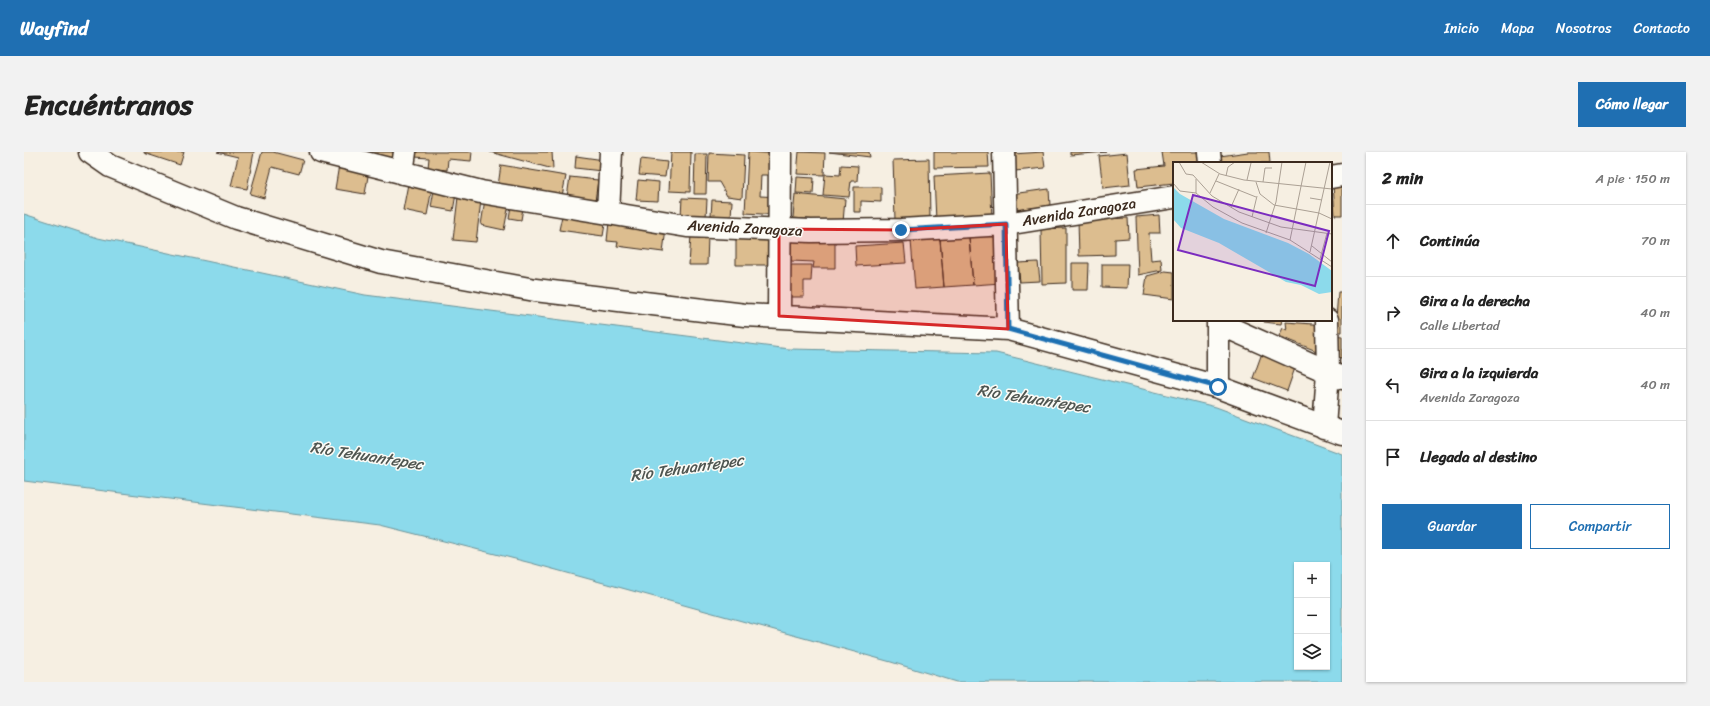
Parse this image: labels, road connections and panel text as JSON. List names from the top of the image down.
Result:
{
  "streets": {
    "street": ["Avenida Zaragoza"]
  },
  "water": ["Río Tehuantepec"],
  "page": {
    "header": "Wayfind",
    "nav": [
      "Inicio",
      "Mapa",
      "Nosotros",
      "Contacto"
    ],
    "title": "Encuéntranos",
    "buttons": [
      "Cómo llegar",
      ["Guardar", "Compartir"]
    ],
    "heading": ["2 min", "A pie · 150 m"],
    "list": [
      ["Continúa", "70 m"],
      ["Gira a la derecha", "Calle Libertad", "40 m"],
      ["Gira a la izquierda", "Avenida Zaragoza", "40 m"],
      "Llegada al destino"
    ],
    "map_buttons": ["+", "−"]
  }
}
